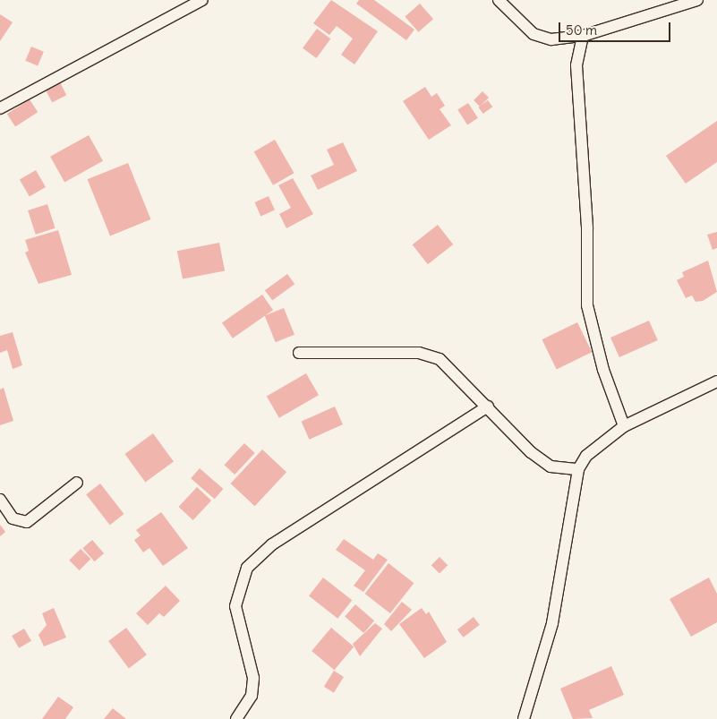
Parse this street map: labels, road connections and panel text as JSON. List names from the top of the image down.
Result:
{
  "scale_bar": "50 m"
}
